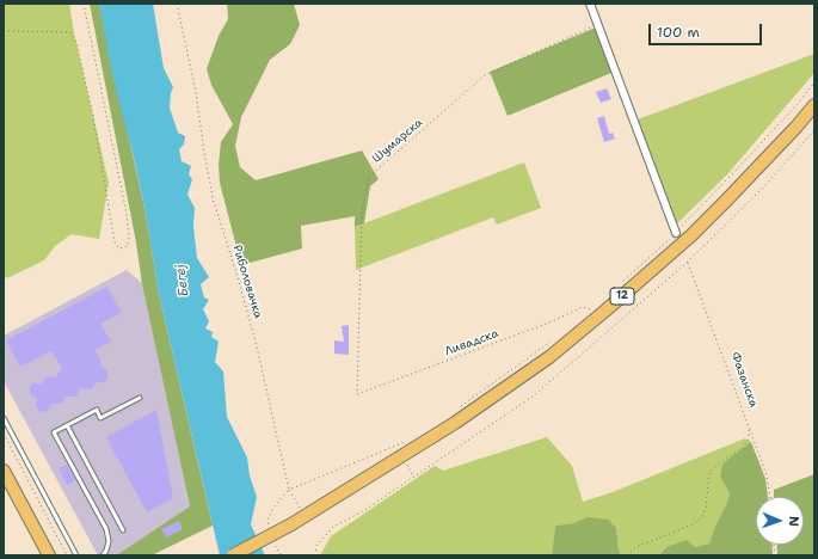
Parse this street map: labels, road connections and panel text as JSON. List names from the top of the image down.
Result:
{
  "streets": {
    "main road": ["12"],
    "path": [
      "Шумарска",
      "Риболовачка",
      "Ливадска",
      "Фазанска"
    ]
  },
  "crossings": [
    ["Шумарска", "Ливадска"],
    ["Риболовачка", "12"]
  ],
  "water": ["Бегеј"],
  "scale_bar": "100 m",
  "north": "right"
}
